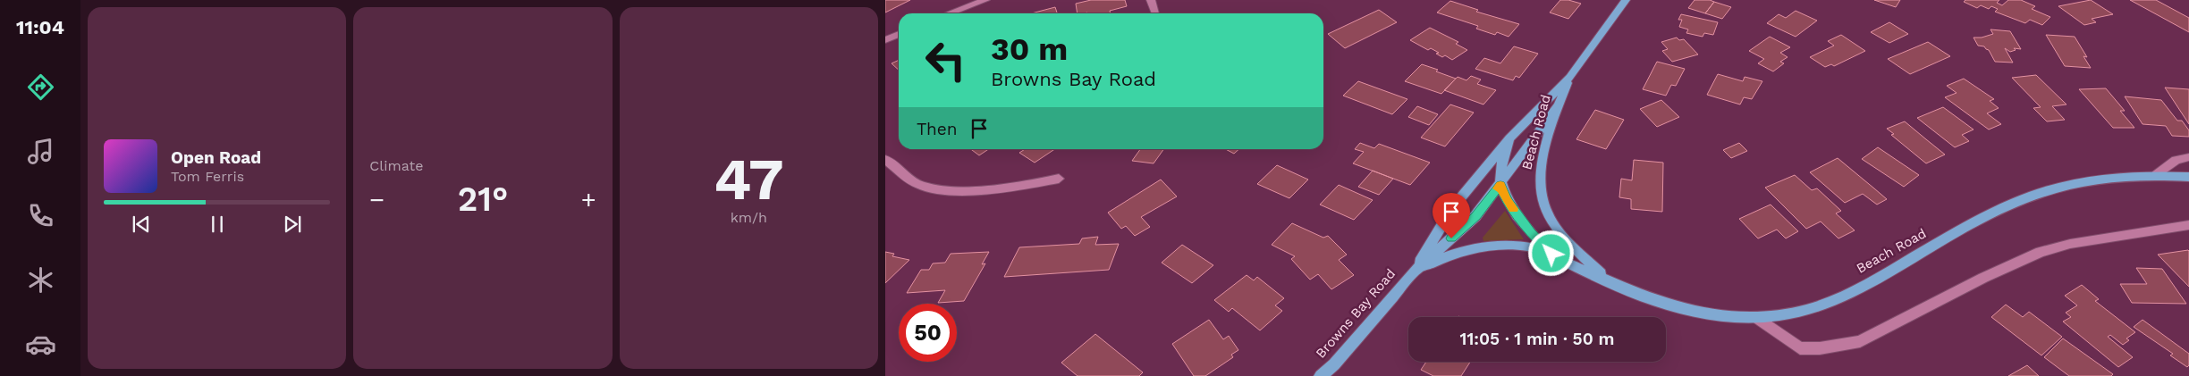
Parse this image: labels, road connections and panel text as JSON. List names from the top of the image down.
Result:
{
  "streets": {
    "main road": ["Beach Road", "Browns Bay Road"]
  },
  "crossings": [
    ["Beach Road", "Browns Bay Road"]
  ],
  "page": {
    "tabs": "11:04",
    "tile": [
      "Climate",
      ["47", "km/h"]
    ],
    "turn": ["30 m", "Browns Bay Road"],
    "then": "Then",
    "song": ["Open Road", "Tom Ferris"],
    "heat": ["−", "21°", "+"],
    "limit": "50",
    "trip": "11:05 · 1 min · 50 m"
  }
}
